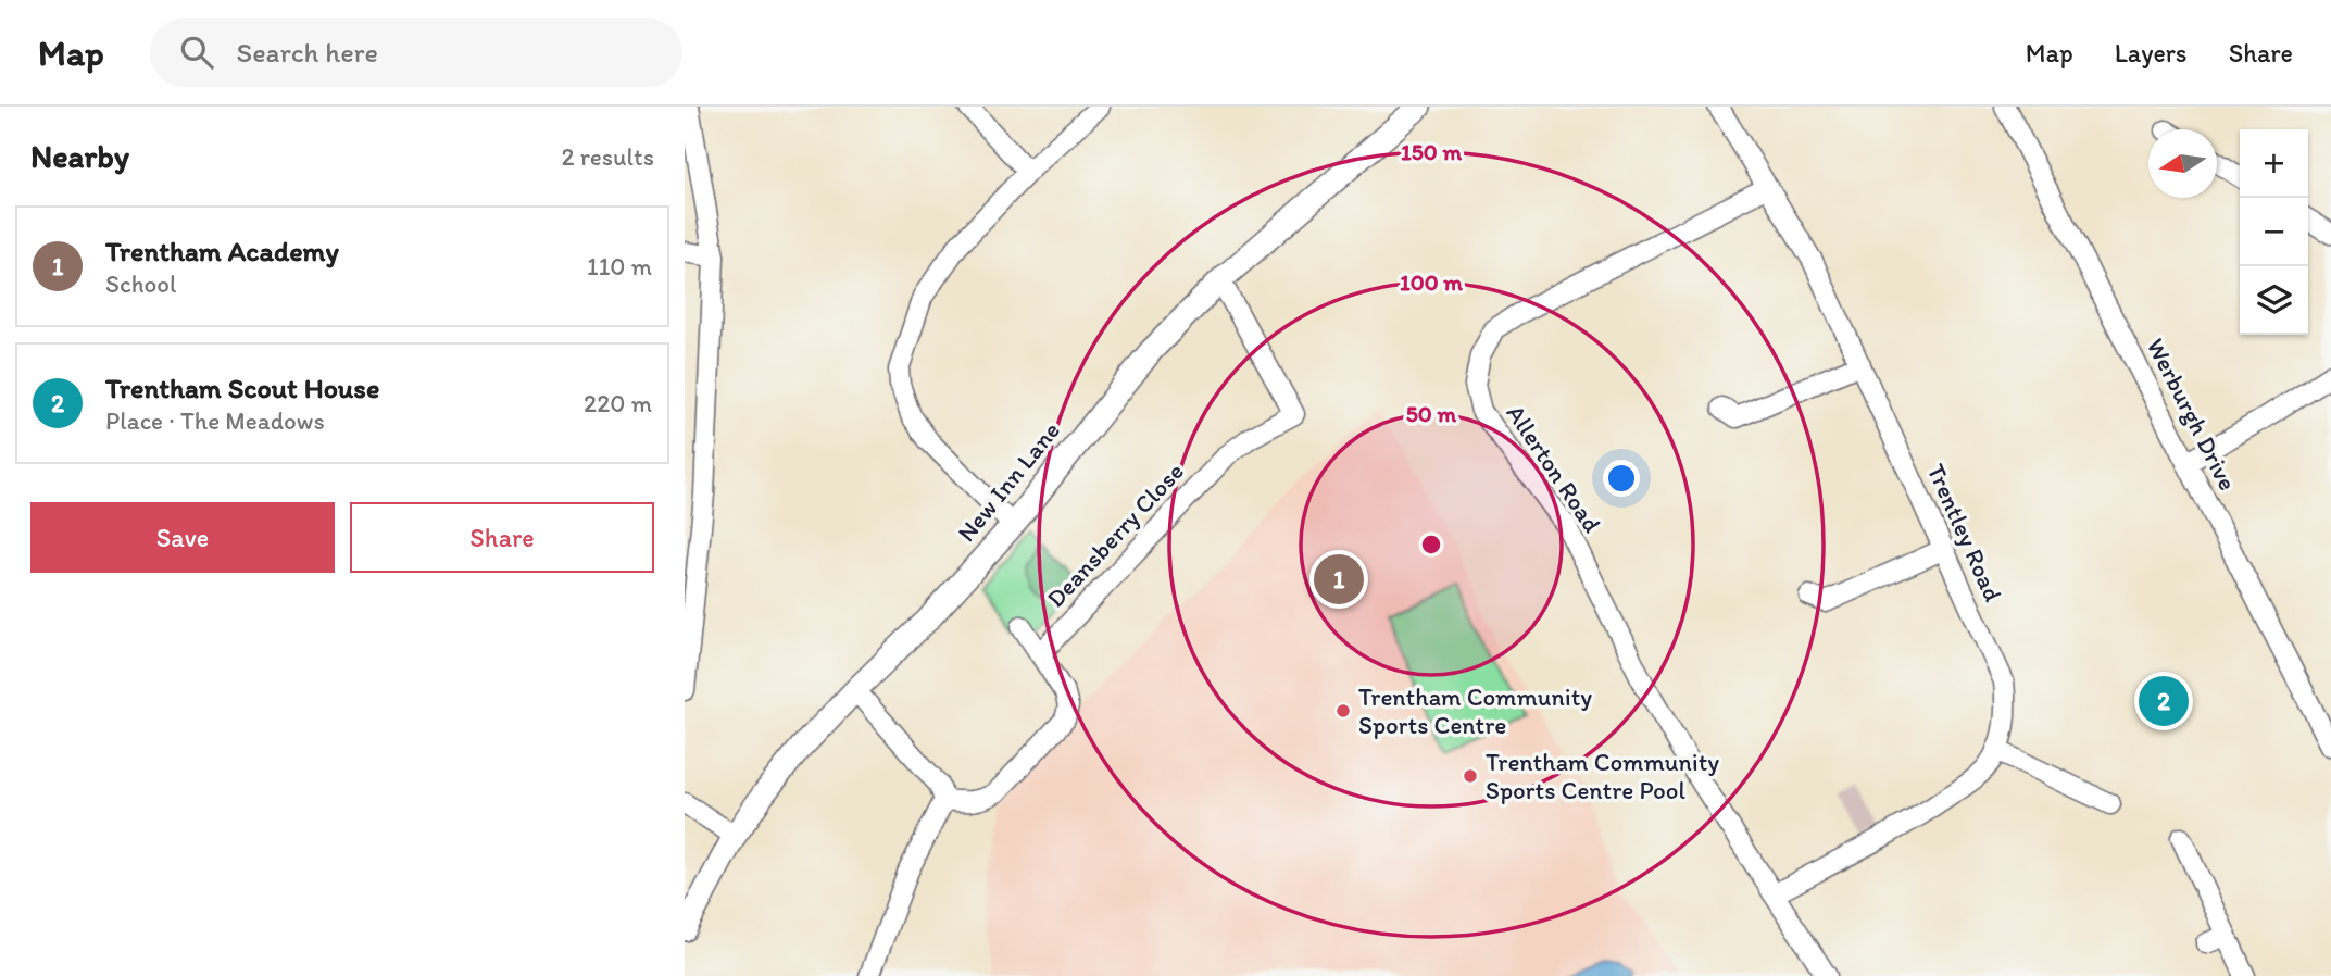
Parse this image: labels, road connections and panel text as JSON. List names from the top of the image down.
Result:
{
  "streets": {
    "street": [
      "Werburgh Drive",
      "Allerton Road",
      "New Inn Lane",
      "Trentley Road",
      "Deansberry Close"
    ]
  },
  "crossings": [
    ["Allerton Road", "Trentley Road"],
    ["New Inn Lane", "Deansberry Close"]
  ],
  "places": ["Trentham Community Sports Centre", "Trentham Community Sports Centre Pool"],
  "north": "left",
  "page": {
    "header": "Map",
    "search": "Search here",
    "nav": ["Map", "Layers", "Share"],
    "heading": ["Nearby", "2 results"],
    "map_buttons": ["+", "−"],
    "list": [
      {
        "mark": "1",
        "name": "Trentham Academy",
        "note": "School",
        "value": "110 m"
      },
      {
        "mark": "2",
        "name": "Trentham Scout House",
        "note": "Place · The Meadows",
        "value": "220 m"
      }
    ],
    "buttons": ["Save", "Share"],
    "pins": ["1", "2"]
  },
  "rings": ["150 m", "100 m", "50 m"]
}
